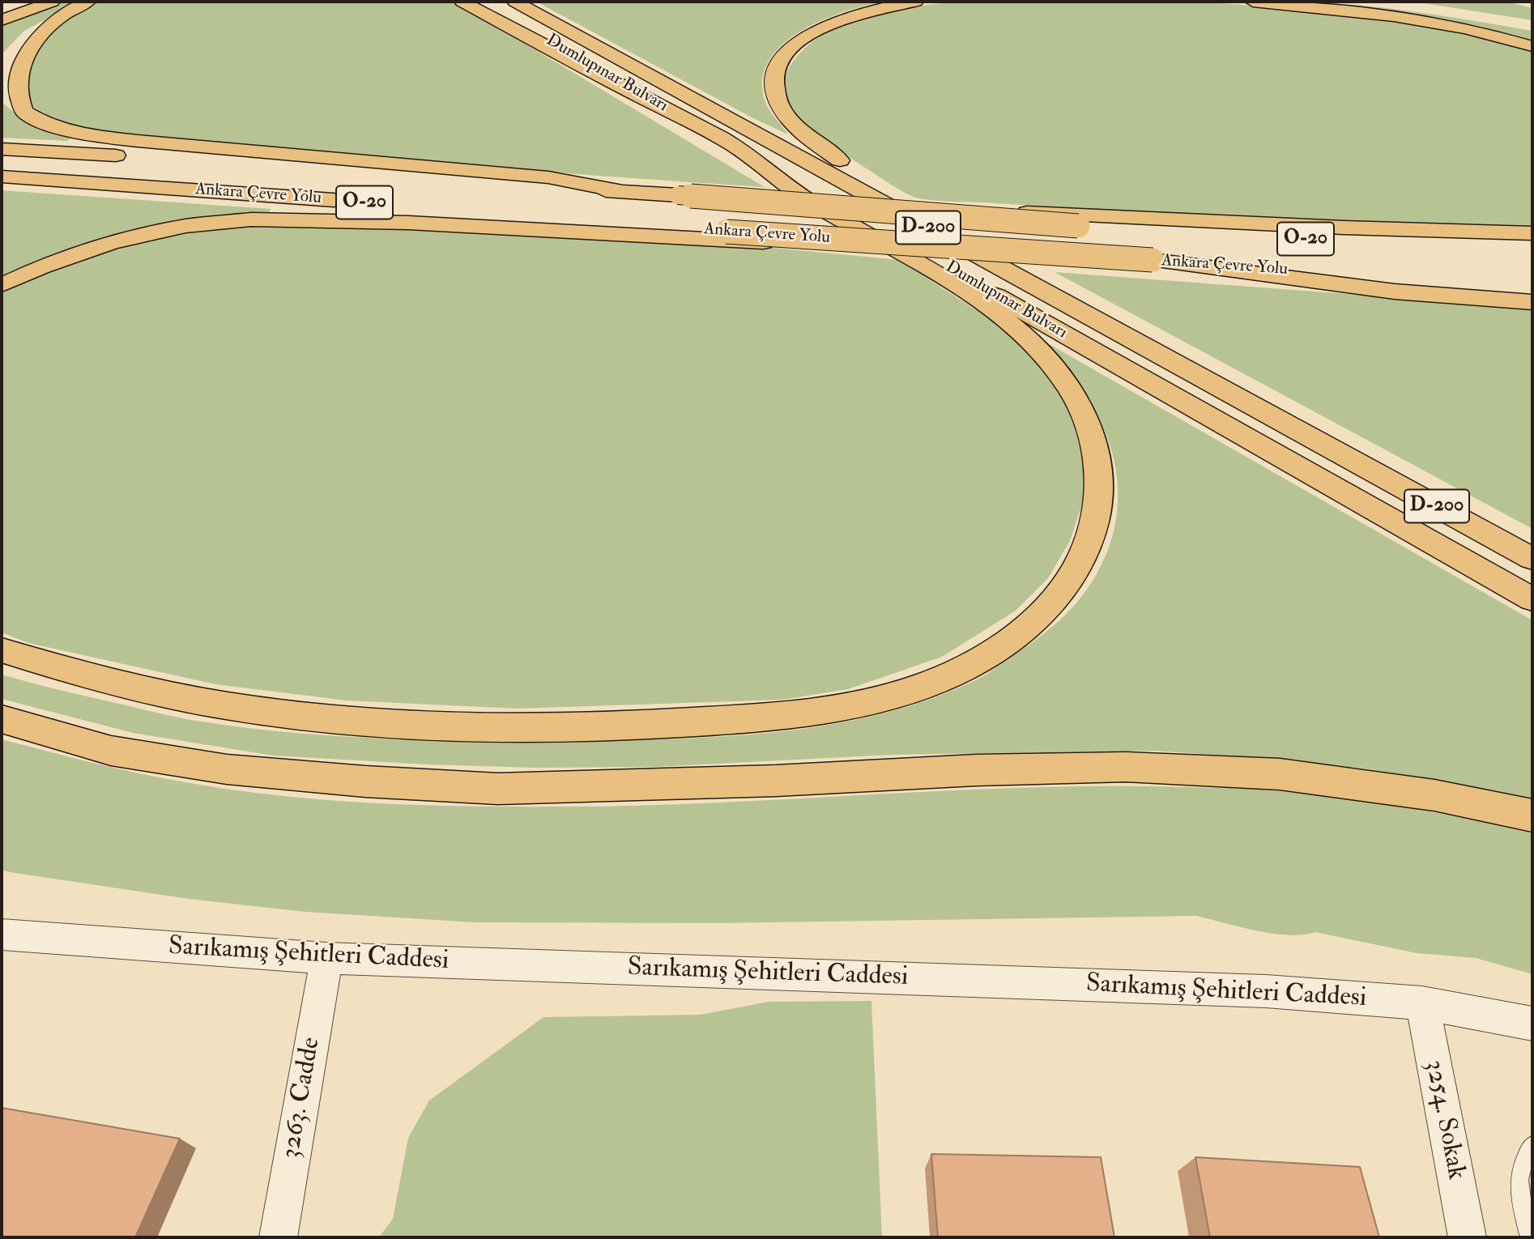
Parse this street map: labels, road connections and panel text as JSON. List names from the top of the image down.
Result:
{
  "streets": {
    "highway": [
      "Dumlupınar Bulvarı",
      "Ankara Çevre Yolu",
      "O-20",
      "D-200"
    ],
    "street": ["Sarıkamış Şehitleri Caddesi", "3263. Cadde", "3254. Sokak"]
  },
  "crossings": [
    ["Sarıkamış Şehitleri Caddesi", "3263. Cadde"],
    ["Sarıkamış Şehitleri Caddesi", "3254. Sokak"]
  ]
}
